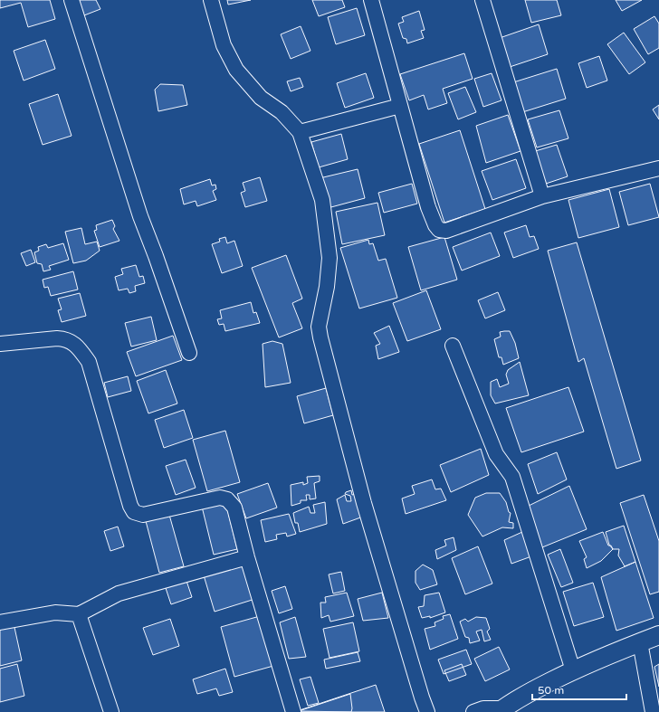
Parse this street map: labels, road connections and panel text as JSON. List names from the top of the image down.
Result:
{
  "scale_bar": "50 m"
}
